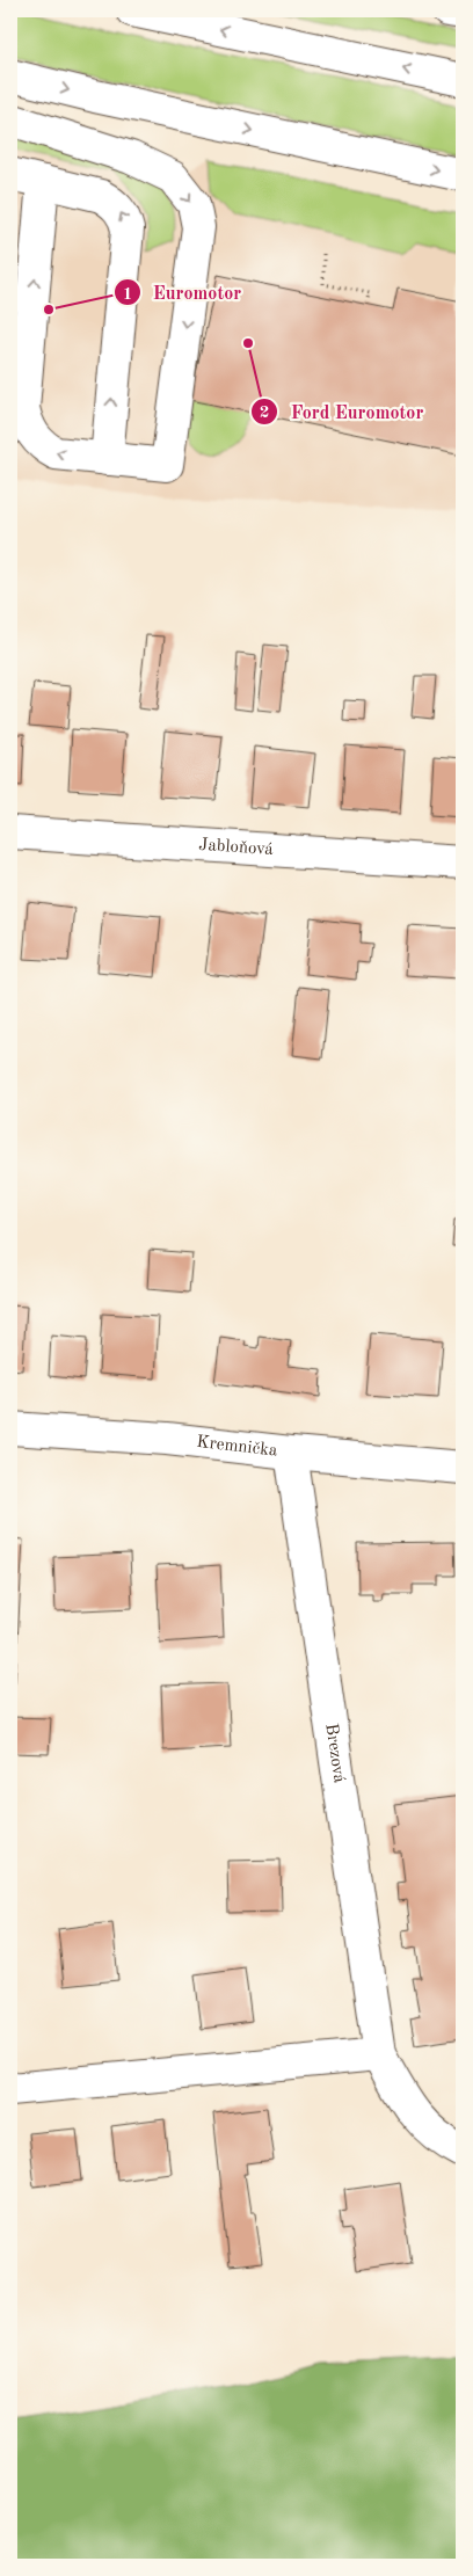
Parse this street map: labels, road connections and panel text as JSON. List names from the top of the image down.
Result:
{
  "streets": {
    "main road": ["Jabloňová", "Kremnička", "Brezová"]
  },
  "crossings": [
    ["Kremnička", "Brezová"]
  ],
  "places": ["Euromotor", "Ford Euromotor"]
}
